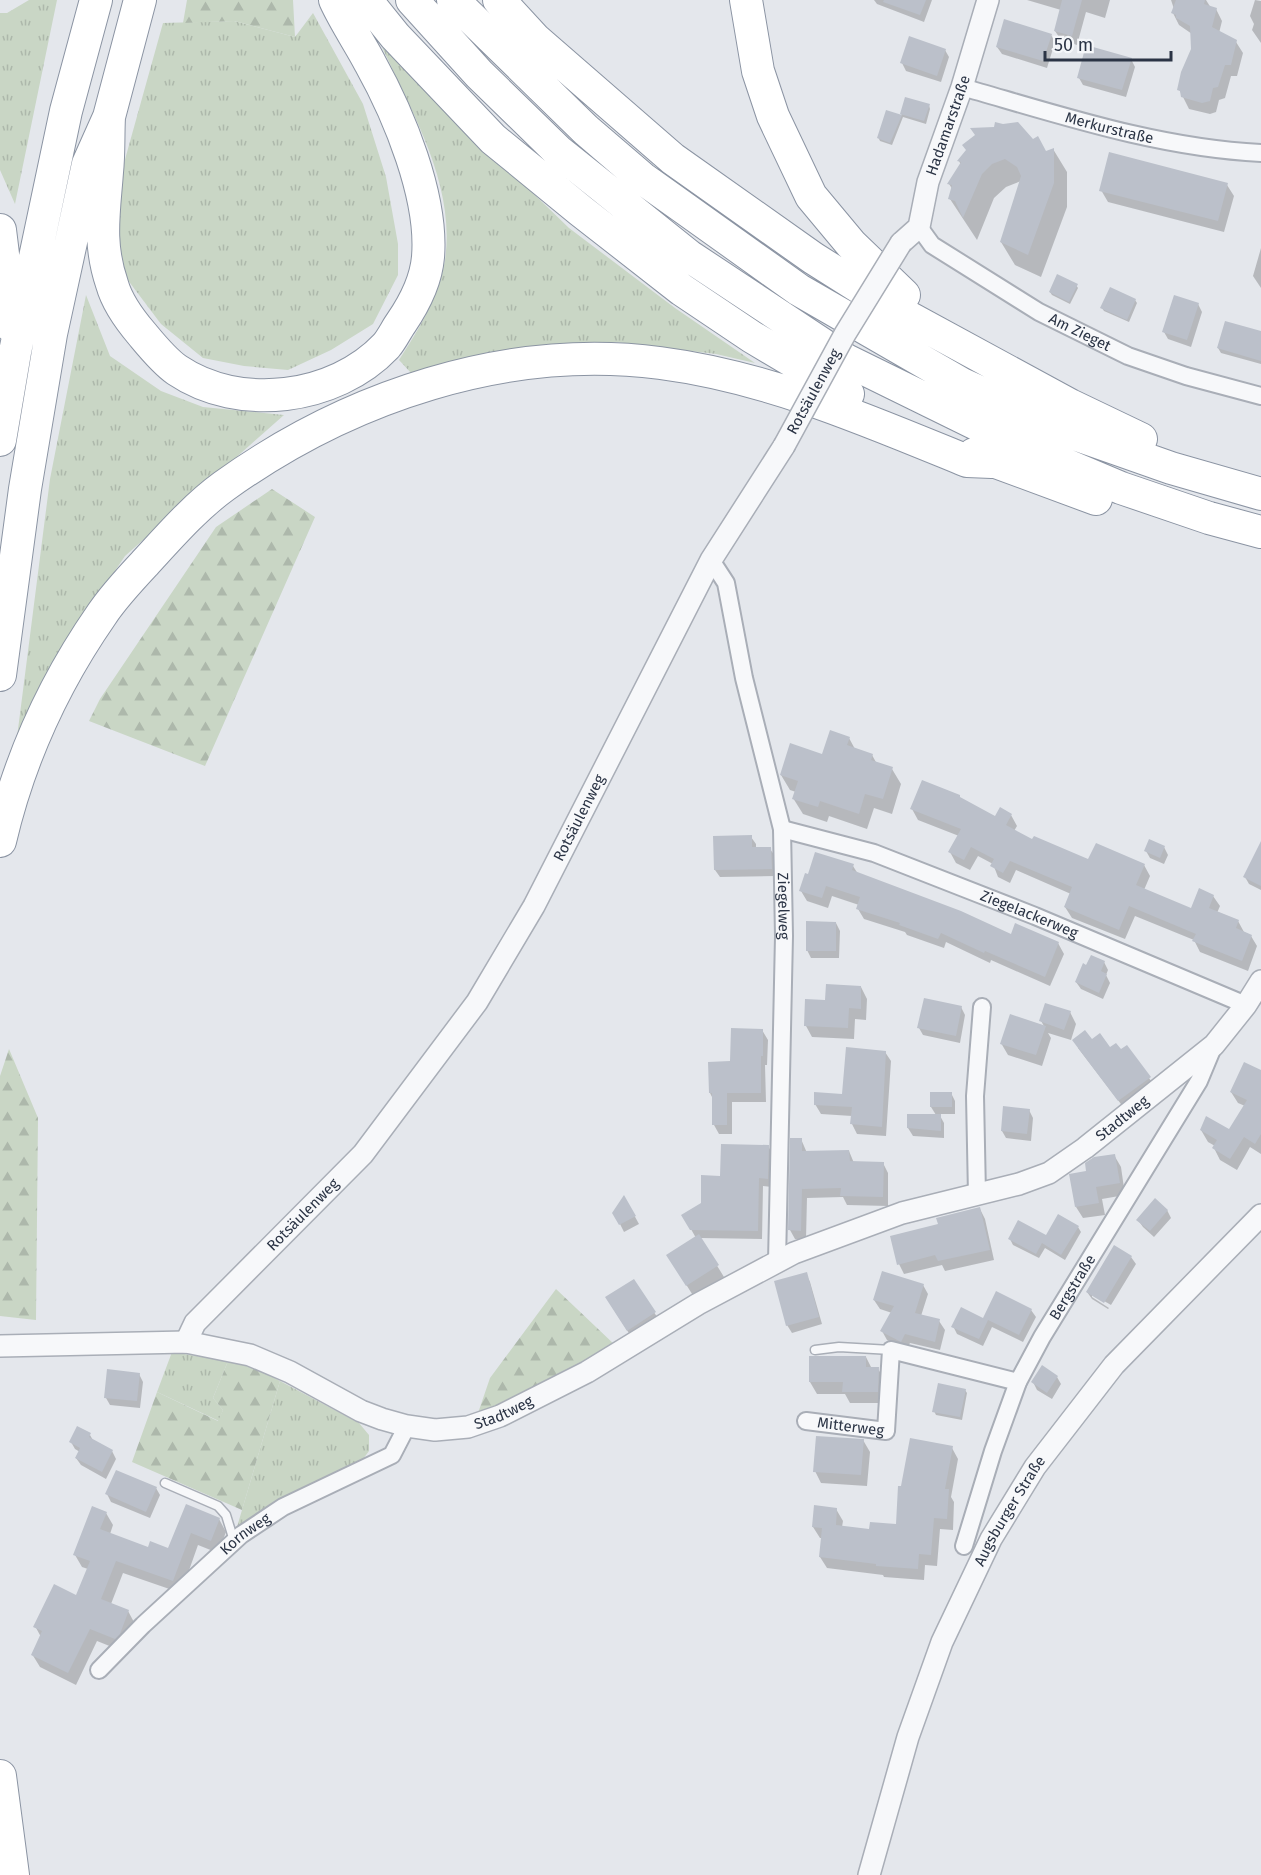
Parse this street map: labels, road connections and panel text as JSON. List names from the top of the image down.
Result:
{
  "streets": {
    "street": [
      "Hadamarstraße",
      "Merkurstraße",
      "Am Zieget",
      "Rotsäulenweg",
      "Ziegelweg",
      "Ziegelackerweg",
      "Stadtweg",
      "Bergstraße",
      "Mitterweg",
      "Augsburger Straße",
      "Kornweg"
    ]
  },
  "crossings": [
    ["Hadamarstraße", "Merkurstraße"],
    ["Hadamarstraße", "Am Zieget"],
    ["Hadamarstraße", "Rotsäulenweg"],
    ["Am Zieget", "Rotsäulenweg"],
    ["Rotsäulenweg", "Ziegelweg"],
    ["Rotsäulenweg", "Stadtweg"],
    ["Ziegelweg", "Ziegelackerweg"],
    ["Ziegelweg", "Stadtweg"],
    ["Ziegelackerweg", "Stadtweg"],
    ["Stadtweg", "Bergstraße"],
    ["Stadtweg", "Kornweg"]
  ],
  "scale_bar": "50 m"
}
